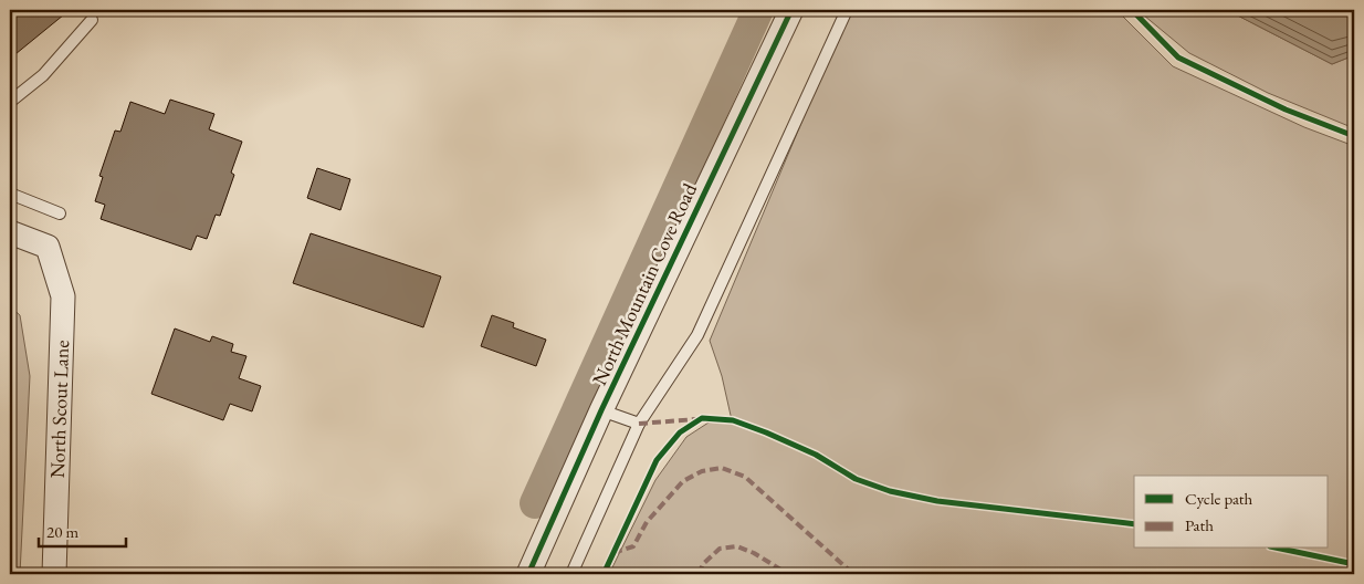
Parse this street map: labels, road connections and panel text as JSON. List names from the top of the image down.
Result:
{
  "streets": {
    "street": ["North Mountain Cove Road", "North Scout Lane"]
  },
  "legend": ["Cycle path", "Path"],
  "scale_bar": "20 m"
}
